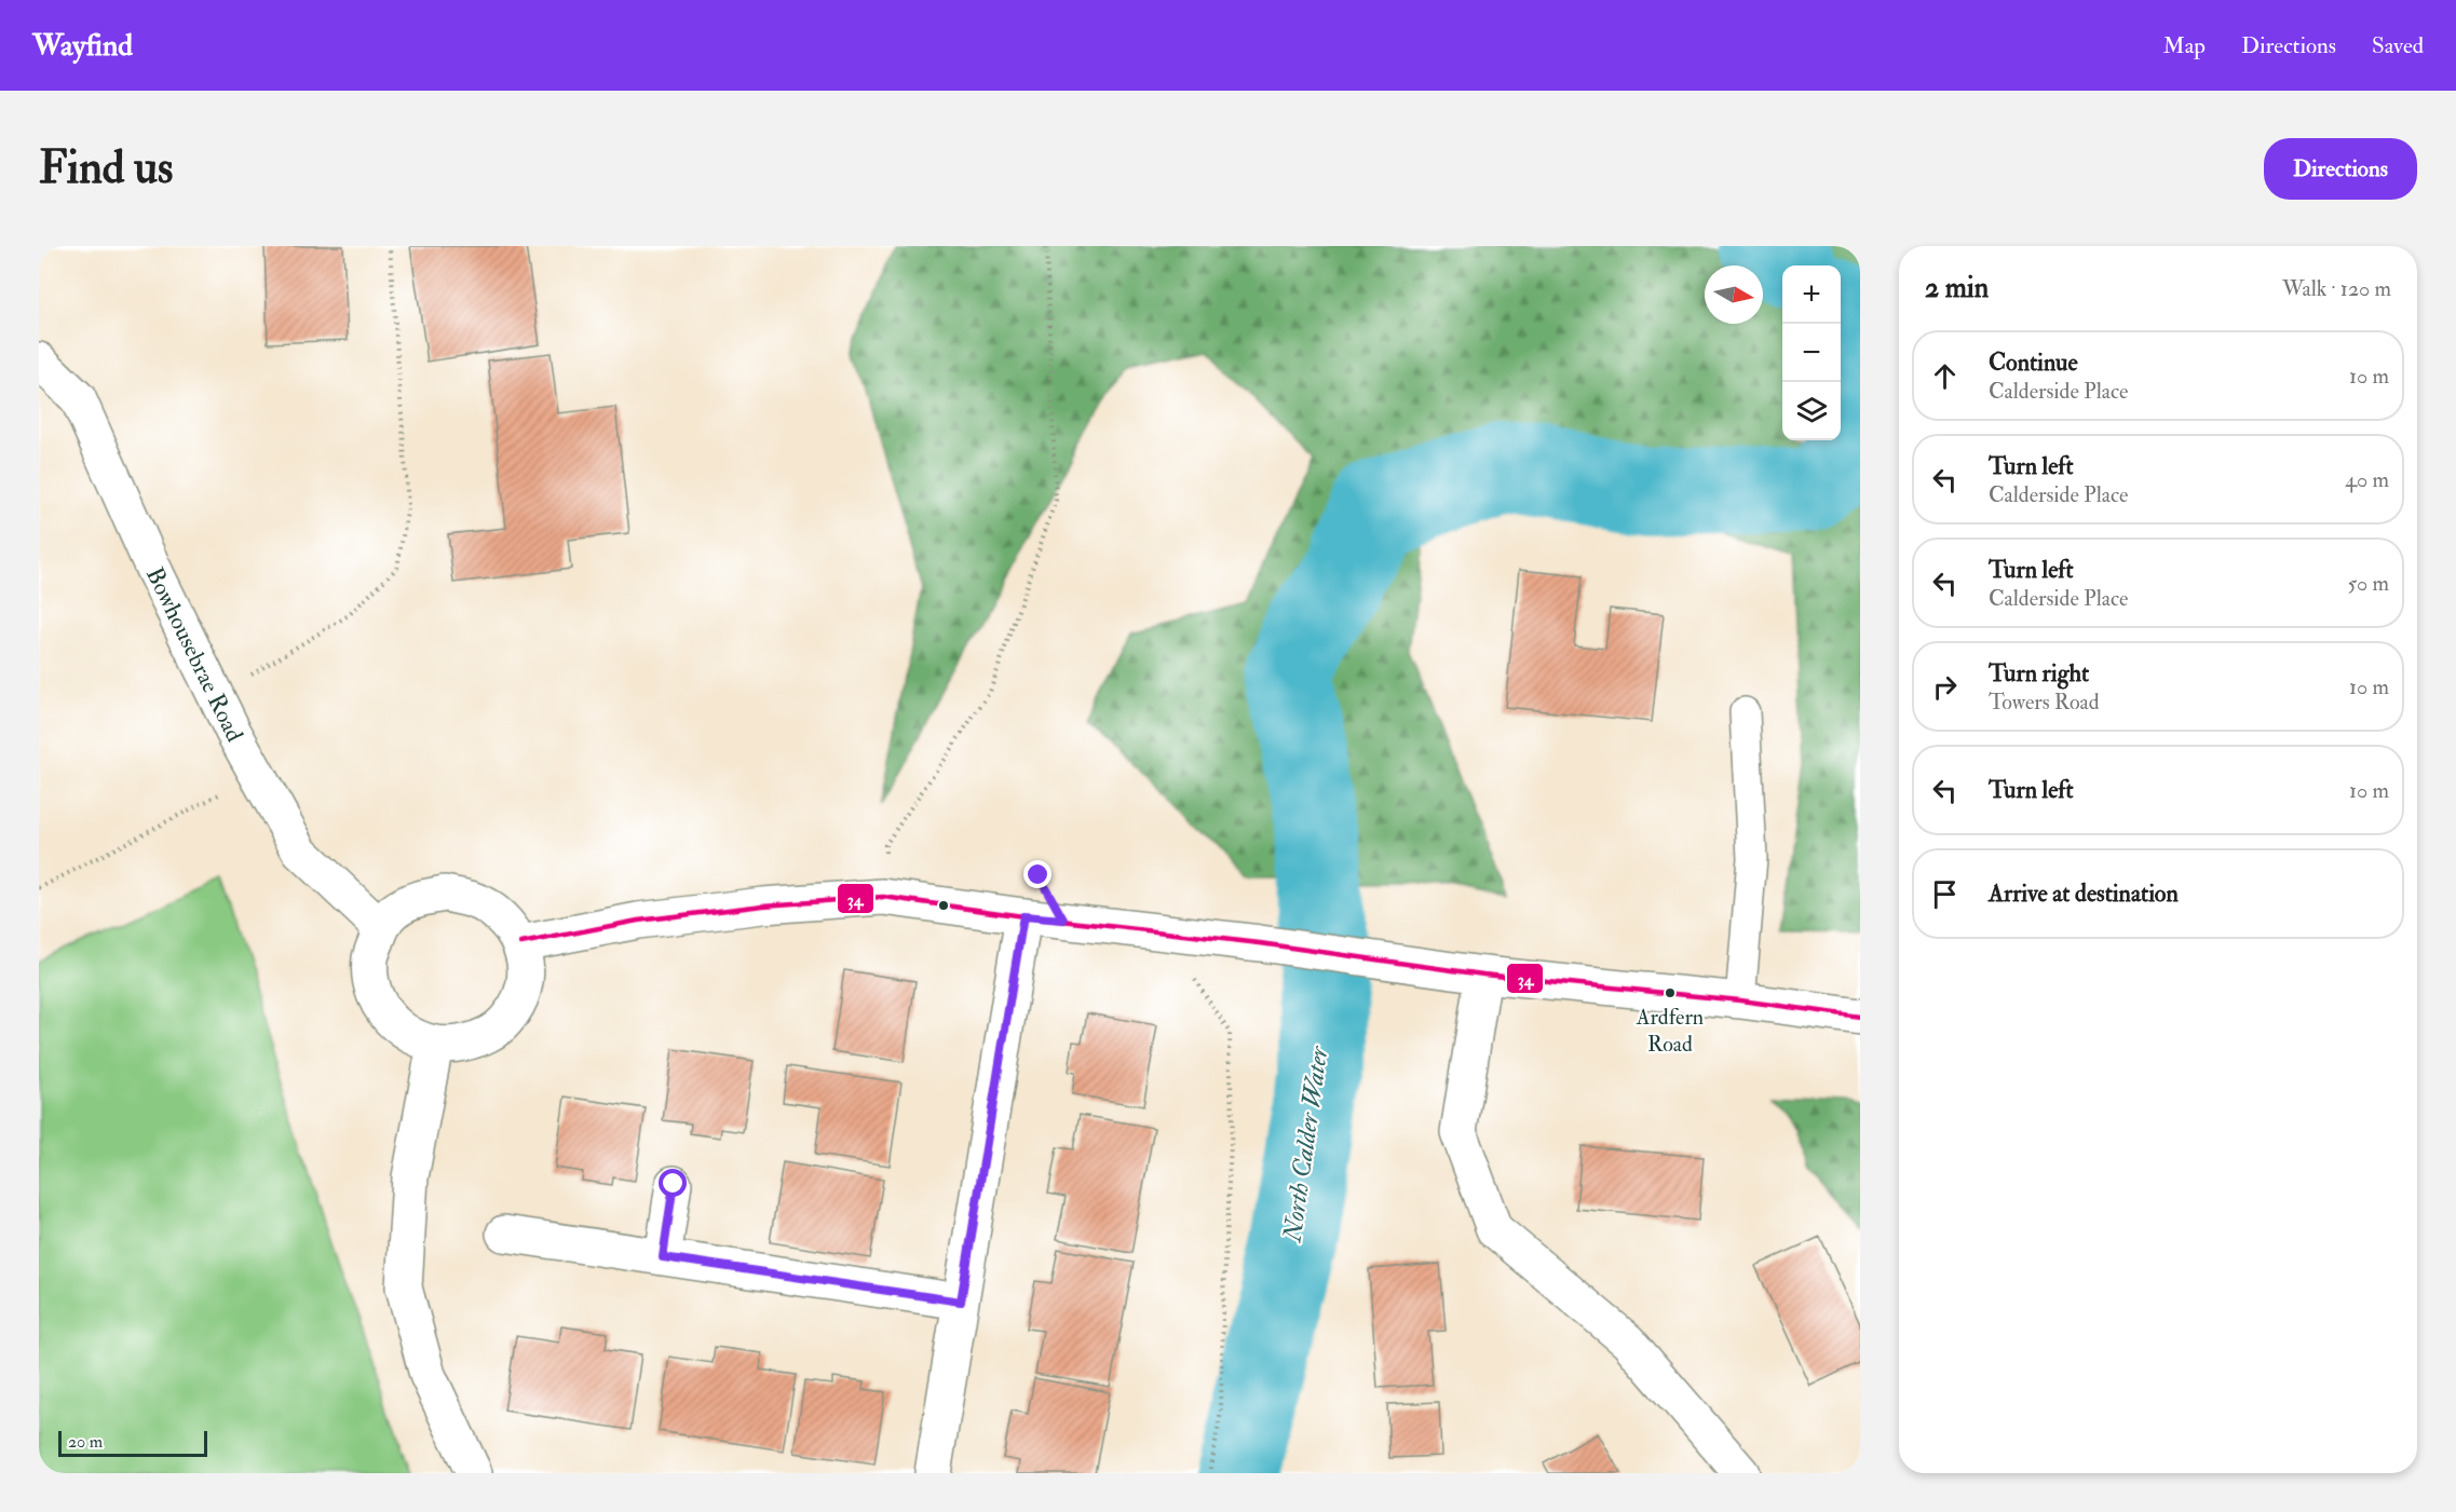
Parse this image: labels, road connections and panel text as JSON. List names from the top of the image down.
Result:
{
  "streets": {
    "street": ["Bowhousebrae Road"]
  },
  "water": ["North Calder Water"],
  "places": ["Ardfern Road"],
  "lines": ["transit line 34"],
  "scale_bar": "20 m",
  "north": "right",
  "page": {
    "header": "Wayfind",
    "nav": ["Map", "Directions", "Saved"],
    "buttons": "Directions",
    "title": "Find us",
    "heading": ["2 min", "Walk · 120 m"],
    "map_buttons": ["+", "−"],
    "list": [
      ["Continue", "Calderside Place", "10 m"],
      ["Turn left", "Calderside Place", "40 m"],
      ["Turn left", "Calderside Place", "50 m"],
      ["Turn right", "Towers Road", "10 m"],
      ["Turn left", "10 m"],
      "Arrive at destination"
    ],
    "scale": "20 m"
  }
}
